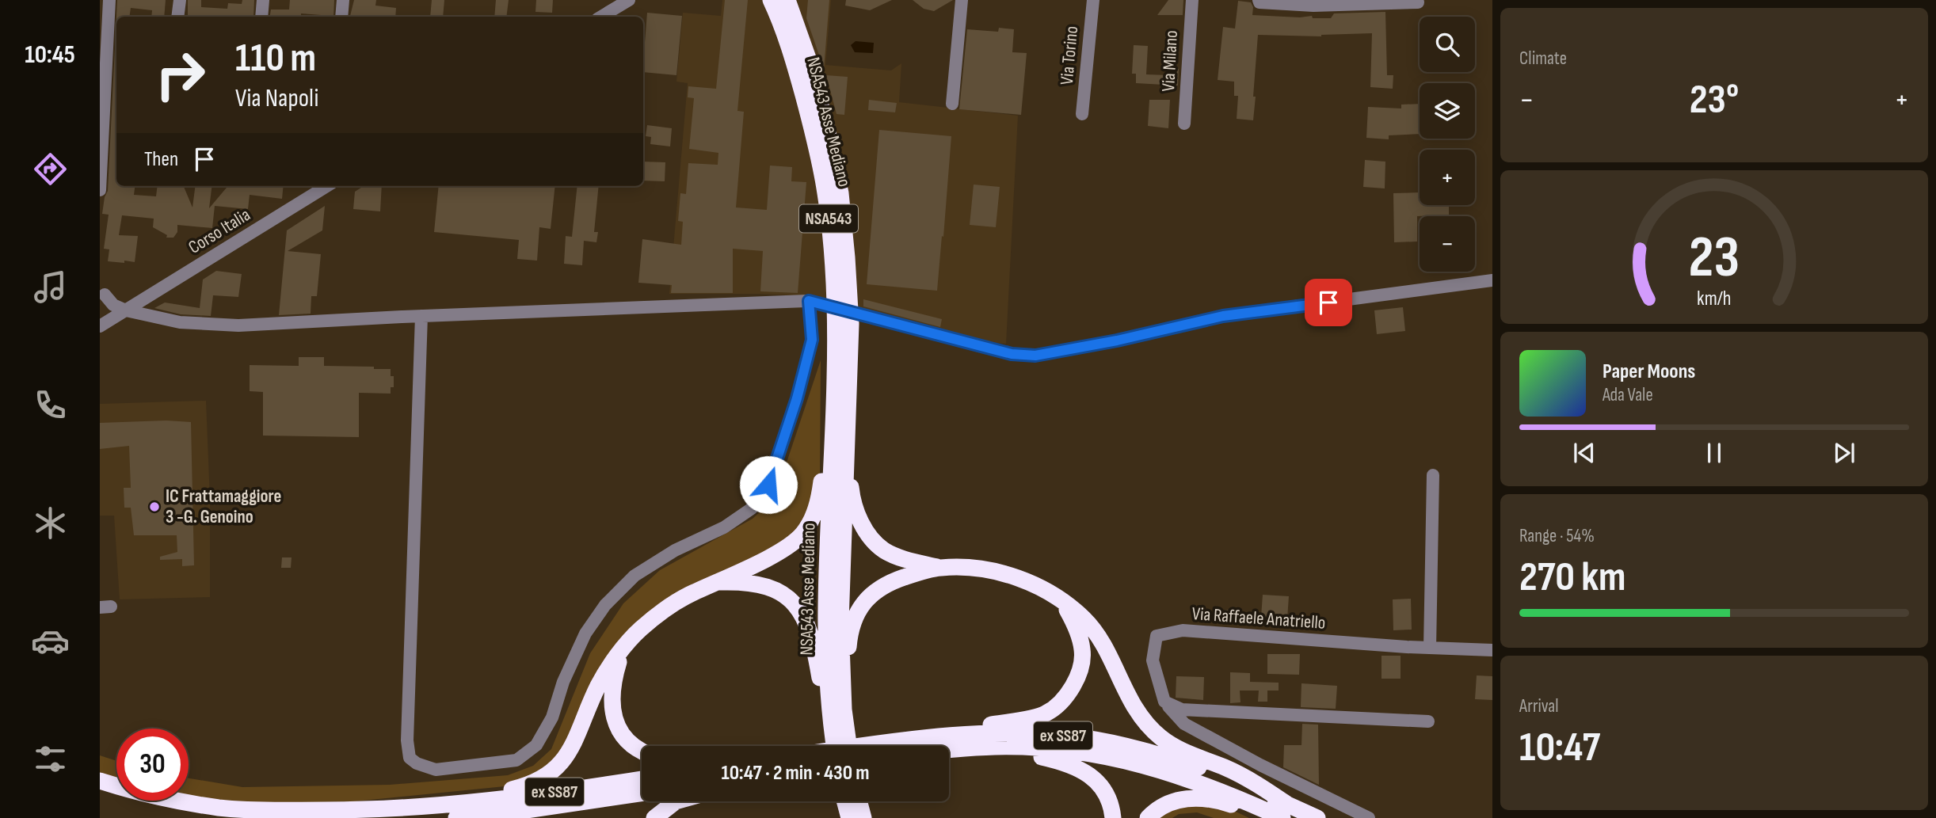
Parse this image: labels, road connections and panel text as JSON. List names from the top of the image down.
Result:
{
  "streets": {
    "highway": ["NSA543 Asse Mediano", "NSA543", "ex SS87"],
    "street": [
      "Via Torino",
      "Via Milano",
      "Corso Italia",
      "Via Raffaele Anatriello"
    ]
  },
  "places": ["IC Frattamaggiore 3 -G. Genoino"],
  "page": {
    "tabs": "10:45",
    "tile": [
      "Climate",
      ["Range · 54%", "270 km"],
      ["Arrival", "10:47"]
    ],
    "map_buttons": ["+", "−"],
    "turn": ["110 m", "Via Napoli"],
    "heat": ["−", "23°", "+"],
    "then": "Then",
    "song": ["Paper Moons", "Ada Vale"],
    "limit": "30",
    "trip": "10:47 · 2 min · 430 m",
    "gauge": ["23", "km/h"]
  }
}
